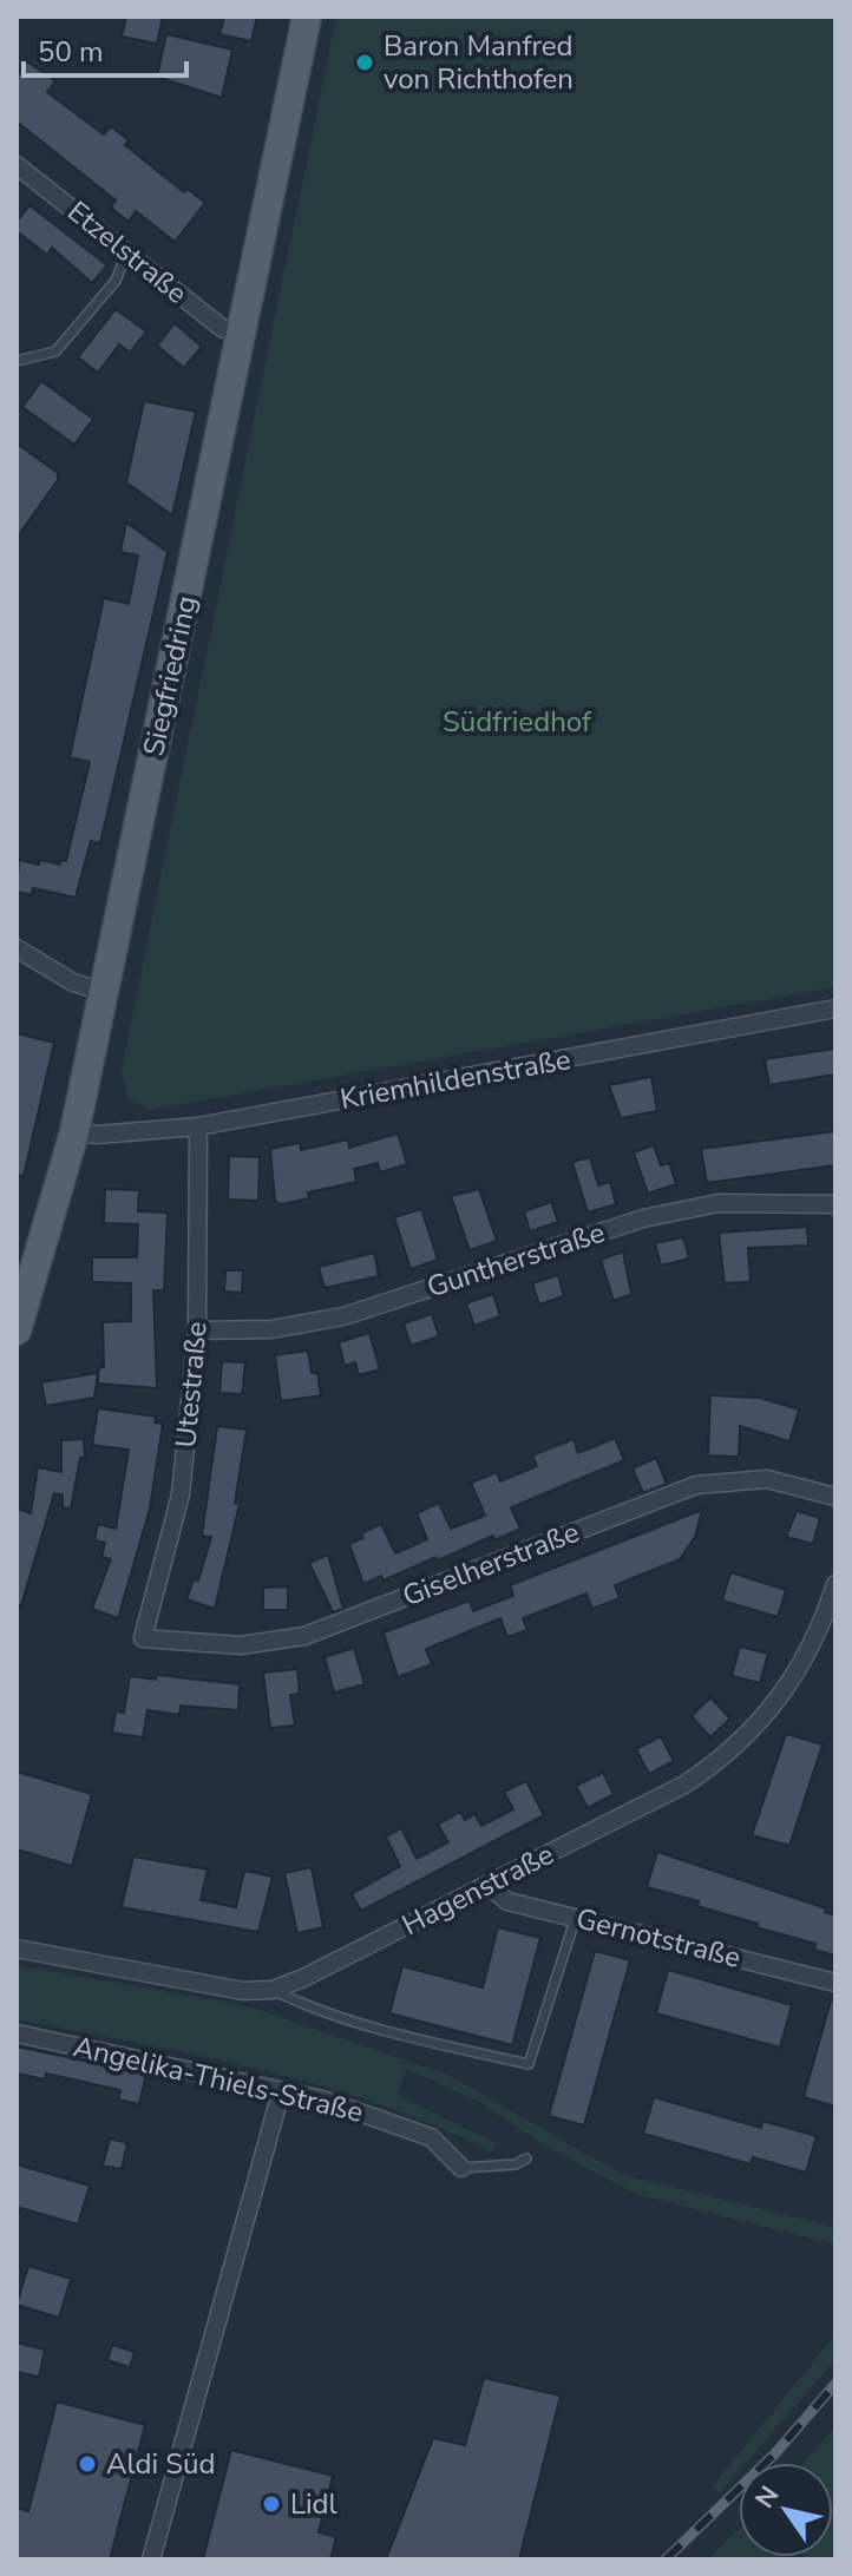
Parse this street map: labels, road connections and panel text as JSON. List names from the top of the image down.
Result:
{
  "streets": {
    "main road": ["Siegfriedring"],
    "street": [
      "Etzelstraße",
      "Kriemhildenstraße",
      "Guntherstraße",
      "Utestraße",
      "Giselherstraße",
      "Hagenstraße",
      "Gernotstraße",
      "Angelika-Thiels-Straße"
    ]
  },
  "crossings": [
    ["Etzelstraße", "Siegfriedring"],
    ["Siegfriedring", "Kriemhildenstraße"],
    ["Kriemhildenstraße", "Utestraße"],
    ["Guntherstraße", "Utestraße"],
    ["Utestraße", "Giselherstraße"],
    ["Hagenstraße", "Gernotstraße"]
  ],
  "parks": ["Südfriedhof"],
  "places": ["Baron Manfred von Richthofen", "Aldi Süd", "Lidl"],
  "scale_bar": "50 m",
  "north": "top left"
}
